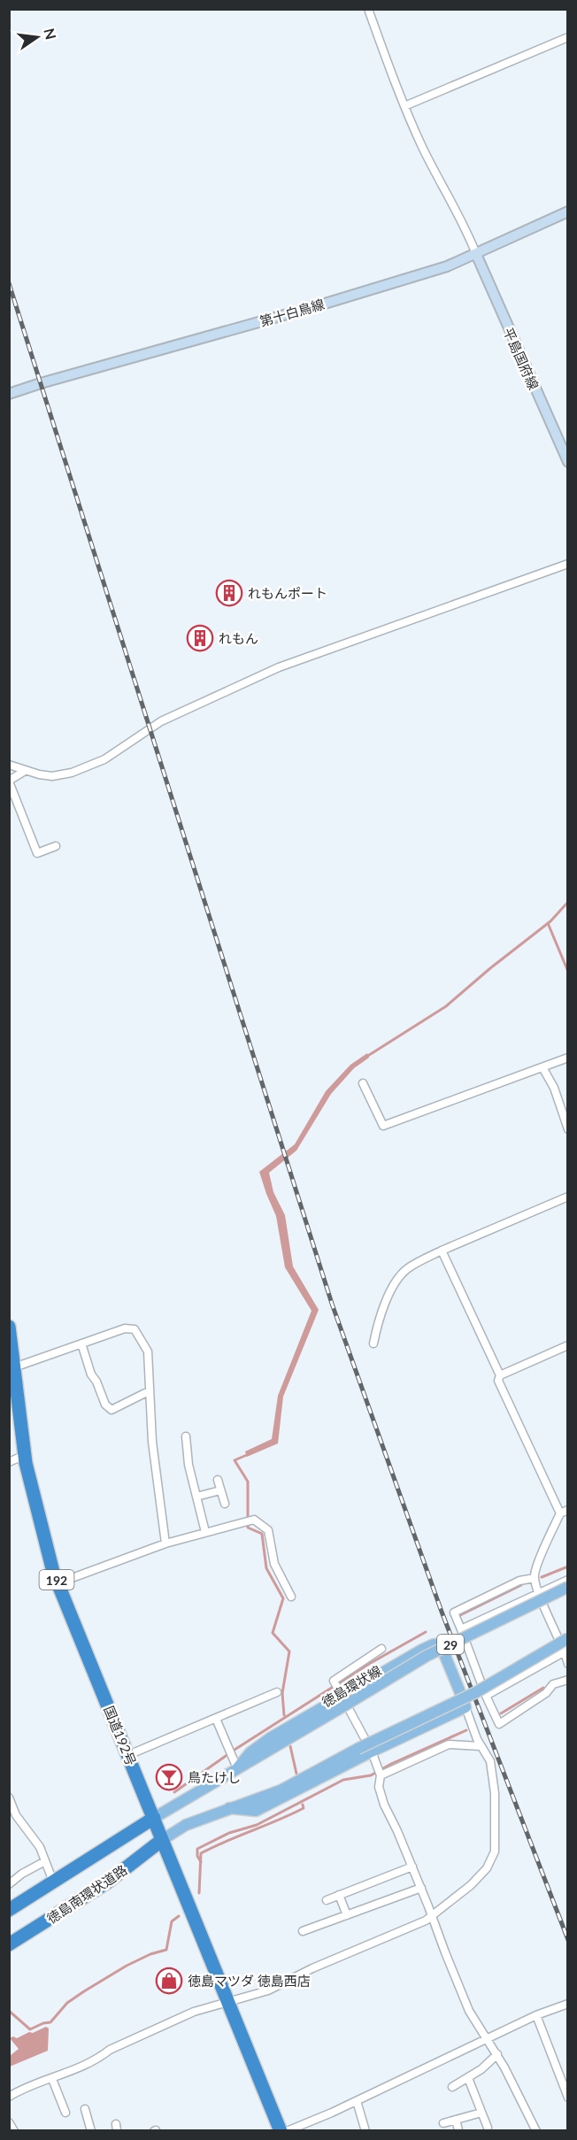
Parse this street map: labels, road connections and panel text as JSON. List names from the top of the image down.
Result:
{
  "streets": {
    "highway": ["192", "国道192号", "徳島南環状道路"],
    "main road": [
      "第十白鳥線",
      "平島国府線",
      "29",
      "徳島環状線"
    ]
  },
  "crossings": [
    ["第十白鳥線", "平島国府線"],
    ["徳島環状線", "国道192号"],
    ["徳島環状線", "徳島南環状道路"],
    ["国道192号", "徳島南環状道路"]
  ],
  "places": {
    "building": ["れもんポート", "れもん"],
    "bar": ["鳥たけし"],
    "shop": ["徳島マツダ 徳島西店"]
  },
  "north": "right"
}
